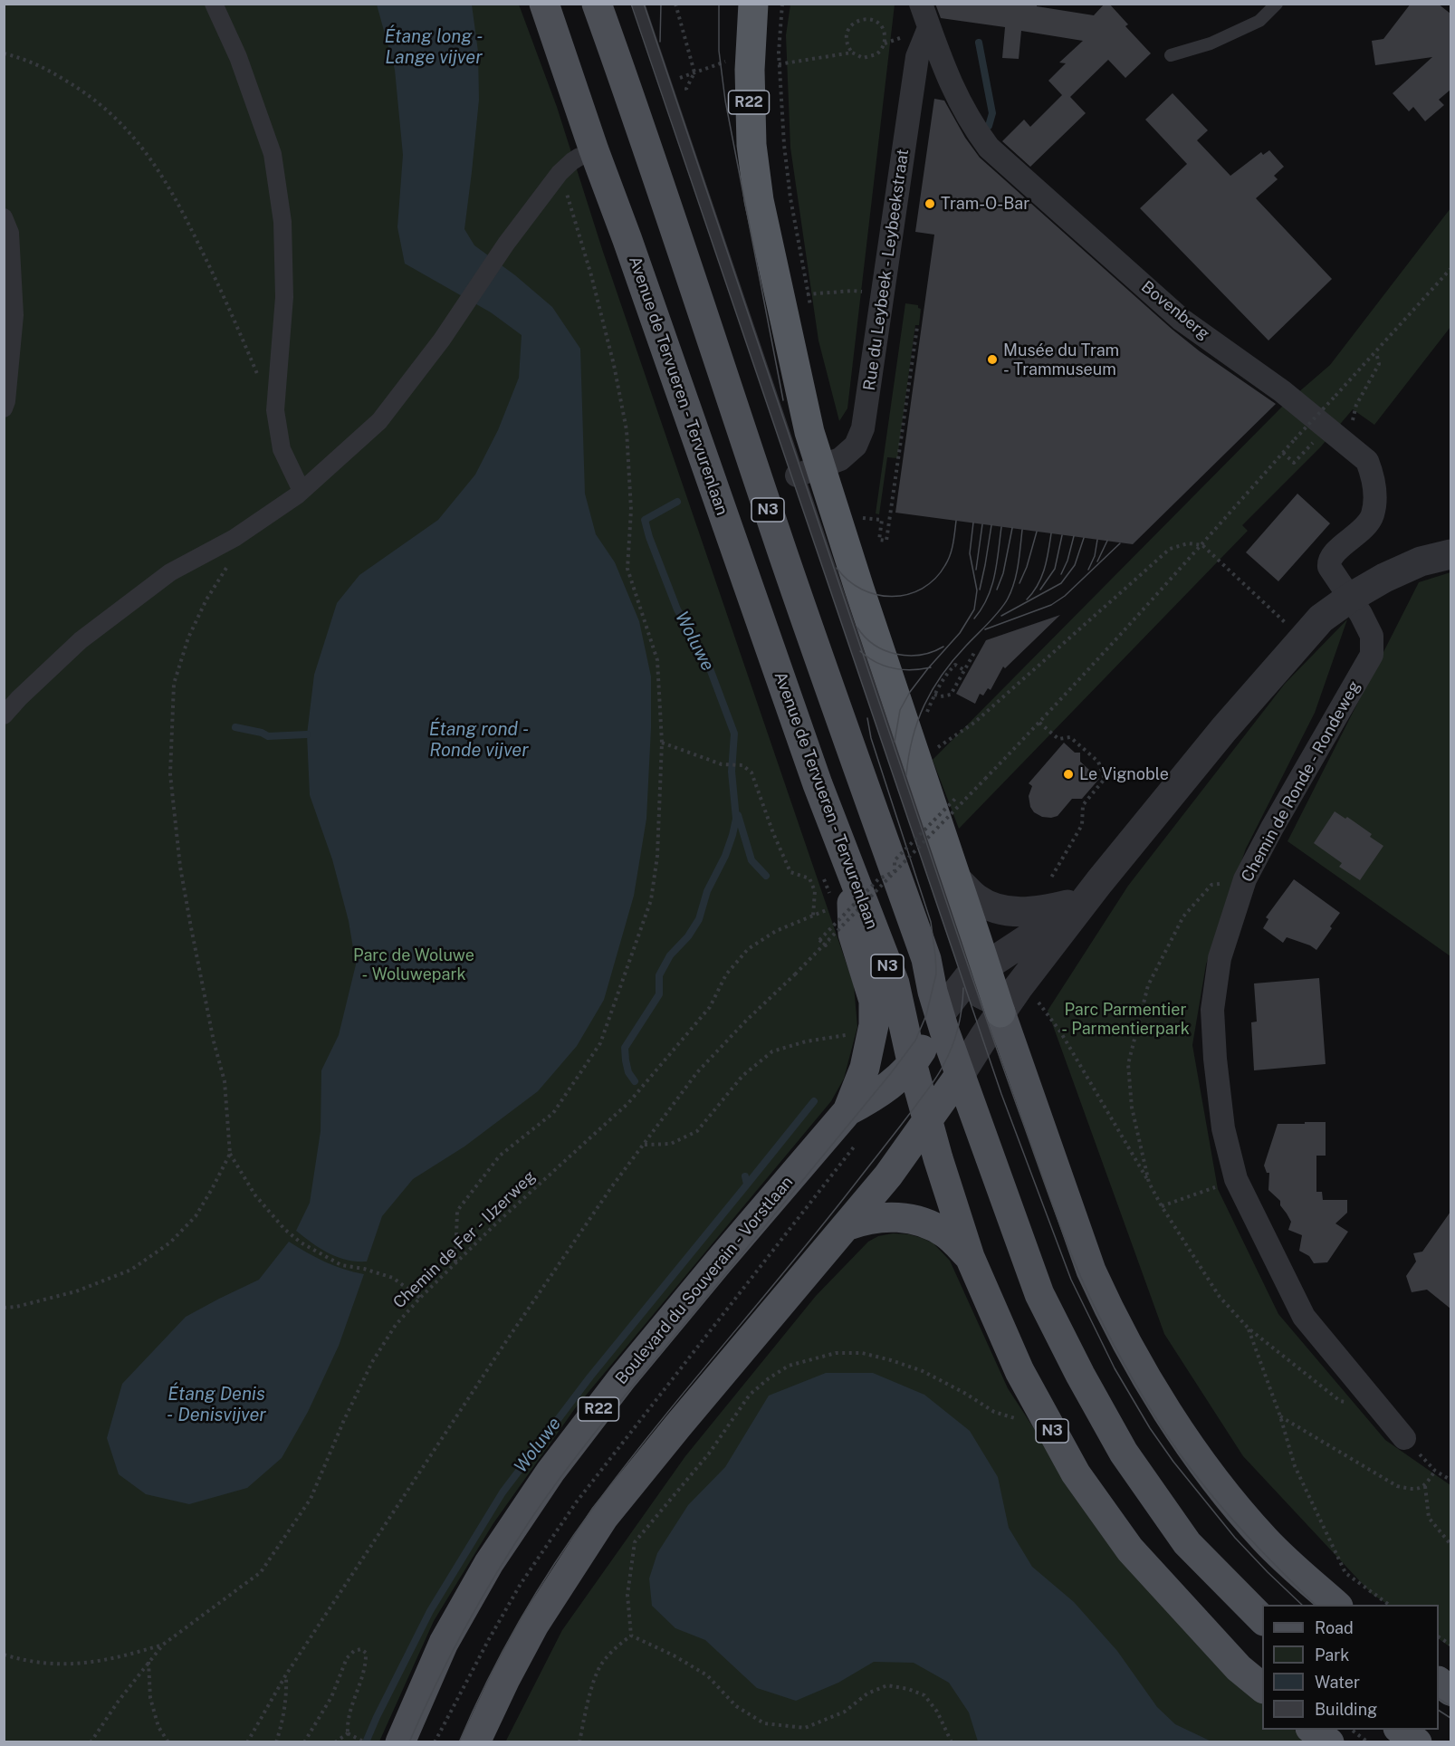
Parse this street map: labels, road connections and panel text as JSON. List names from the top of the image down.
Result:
{
  "streets": {
    "highway": ["R22"],
    "main road": ["Avenue de Tervueren - Tervurenlaan", "N3", "Boulevard du Souverain - Vorstlaan"],
    "street": ["Rue du Leybeek - Leybeekstraat", "Bovenberg", "Chemin de Ronde - Rondeweg"],
    "path": ["Chemin de Fer - IJzerweg"]
  },
  "crossings": [
    ["Rue du Leybeek - Leybeekstraat", "Bovenberg"],
    ["Bovenberg", "Chemin de Ronde - Rondeweg"],
    ["Avenue de Tervueren - Tervurenlaan", "Boulevard du Souverain - Vorstlaan"],
    ["N3", "Boulevard du Souverain - Vorstlaan"]
  ],
  "water": [
    "Étang long - Lange vijver",
    "Woluwe",
    "Étang rond - Ronde vijver",
    "Étang Denis - Denisvijver"
  ],
  "parks": ["Parc de Woluwe - Woluwepark", "Parc Parmentier - Parmentierpark"],
  "places": ["Tram-O-Bar", "Musée du Tram - Trammuseum", "Le Vignoble"],
  "legend": [
    "Road",
    "Park",
    "Water",
    "Building"
  ]
}
